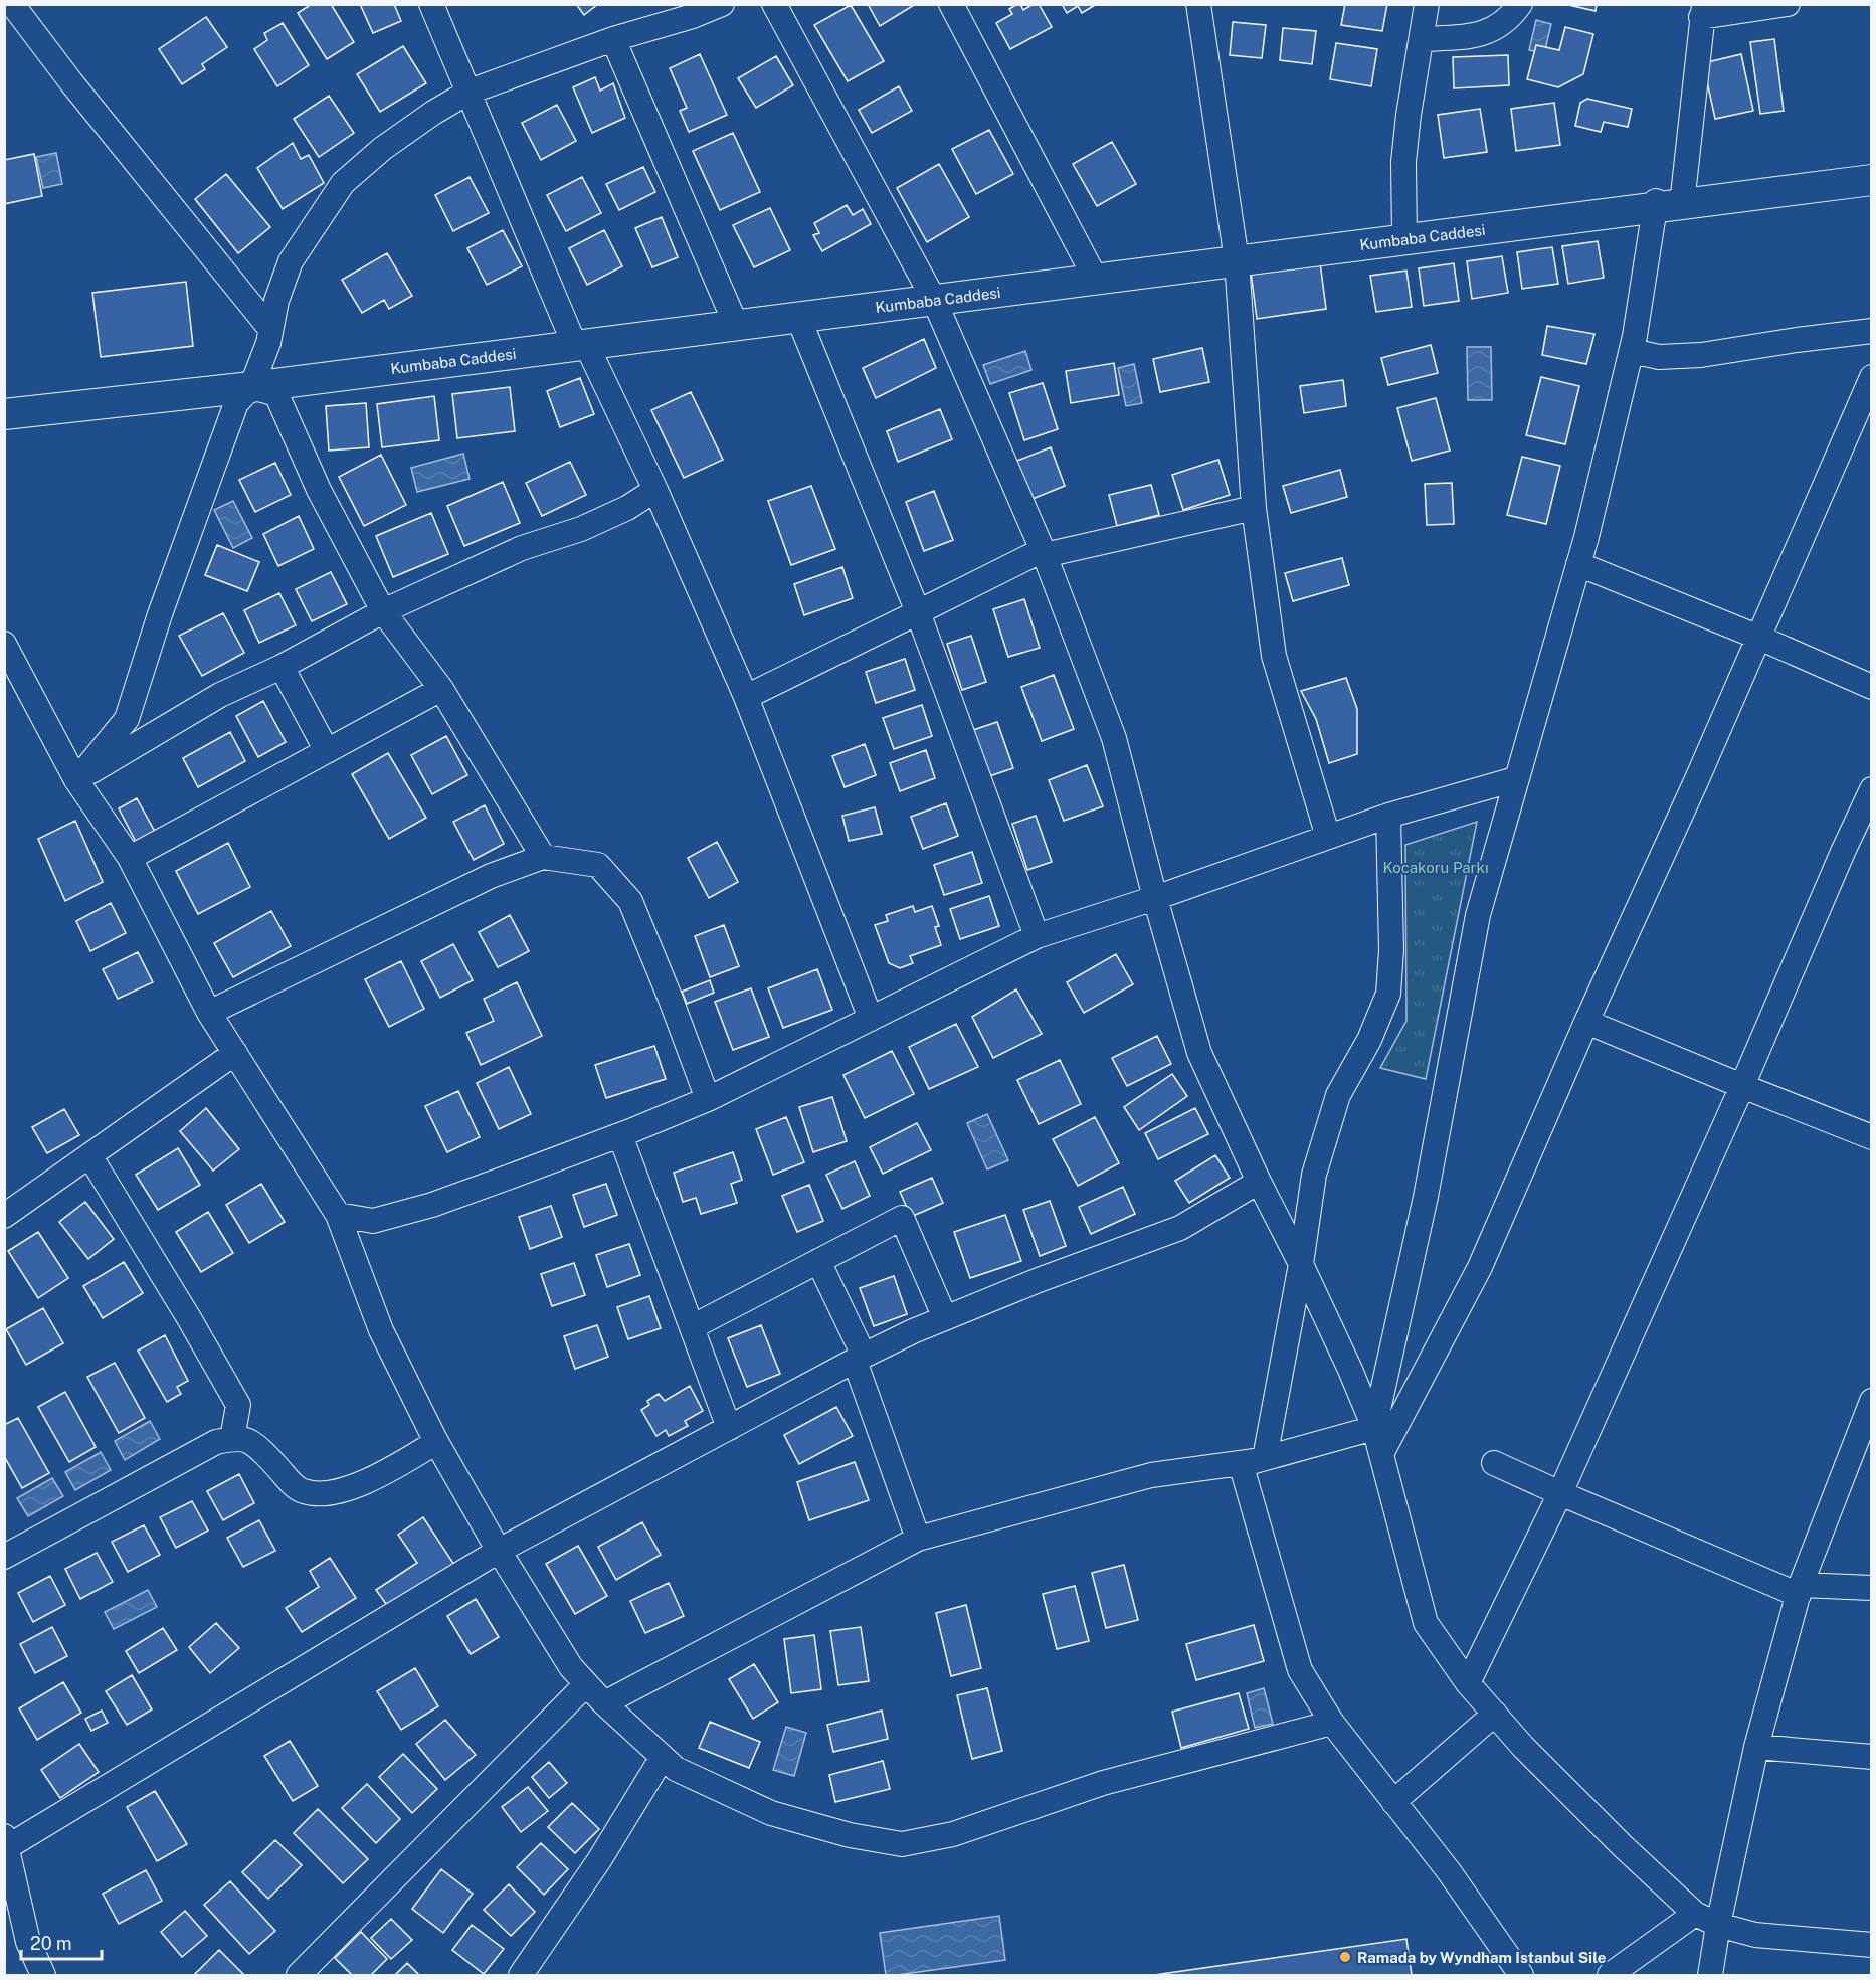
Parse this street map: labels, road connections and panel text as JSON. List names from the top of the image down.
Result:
{
  "streets": {
    "street": ["Kumbaba Caddesi"]
  },
  "parks": ["Kocakoru Parkı"],
  "places": ["Ramada by Wyndham Istanbul Sile"],
  "scale_bar": "20 m"
}
